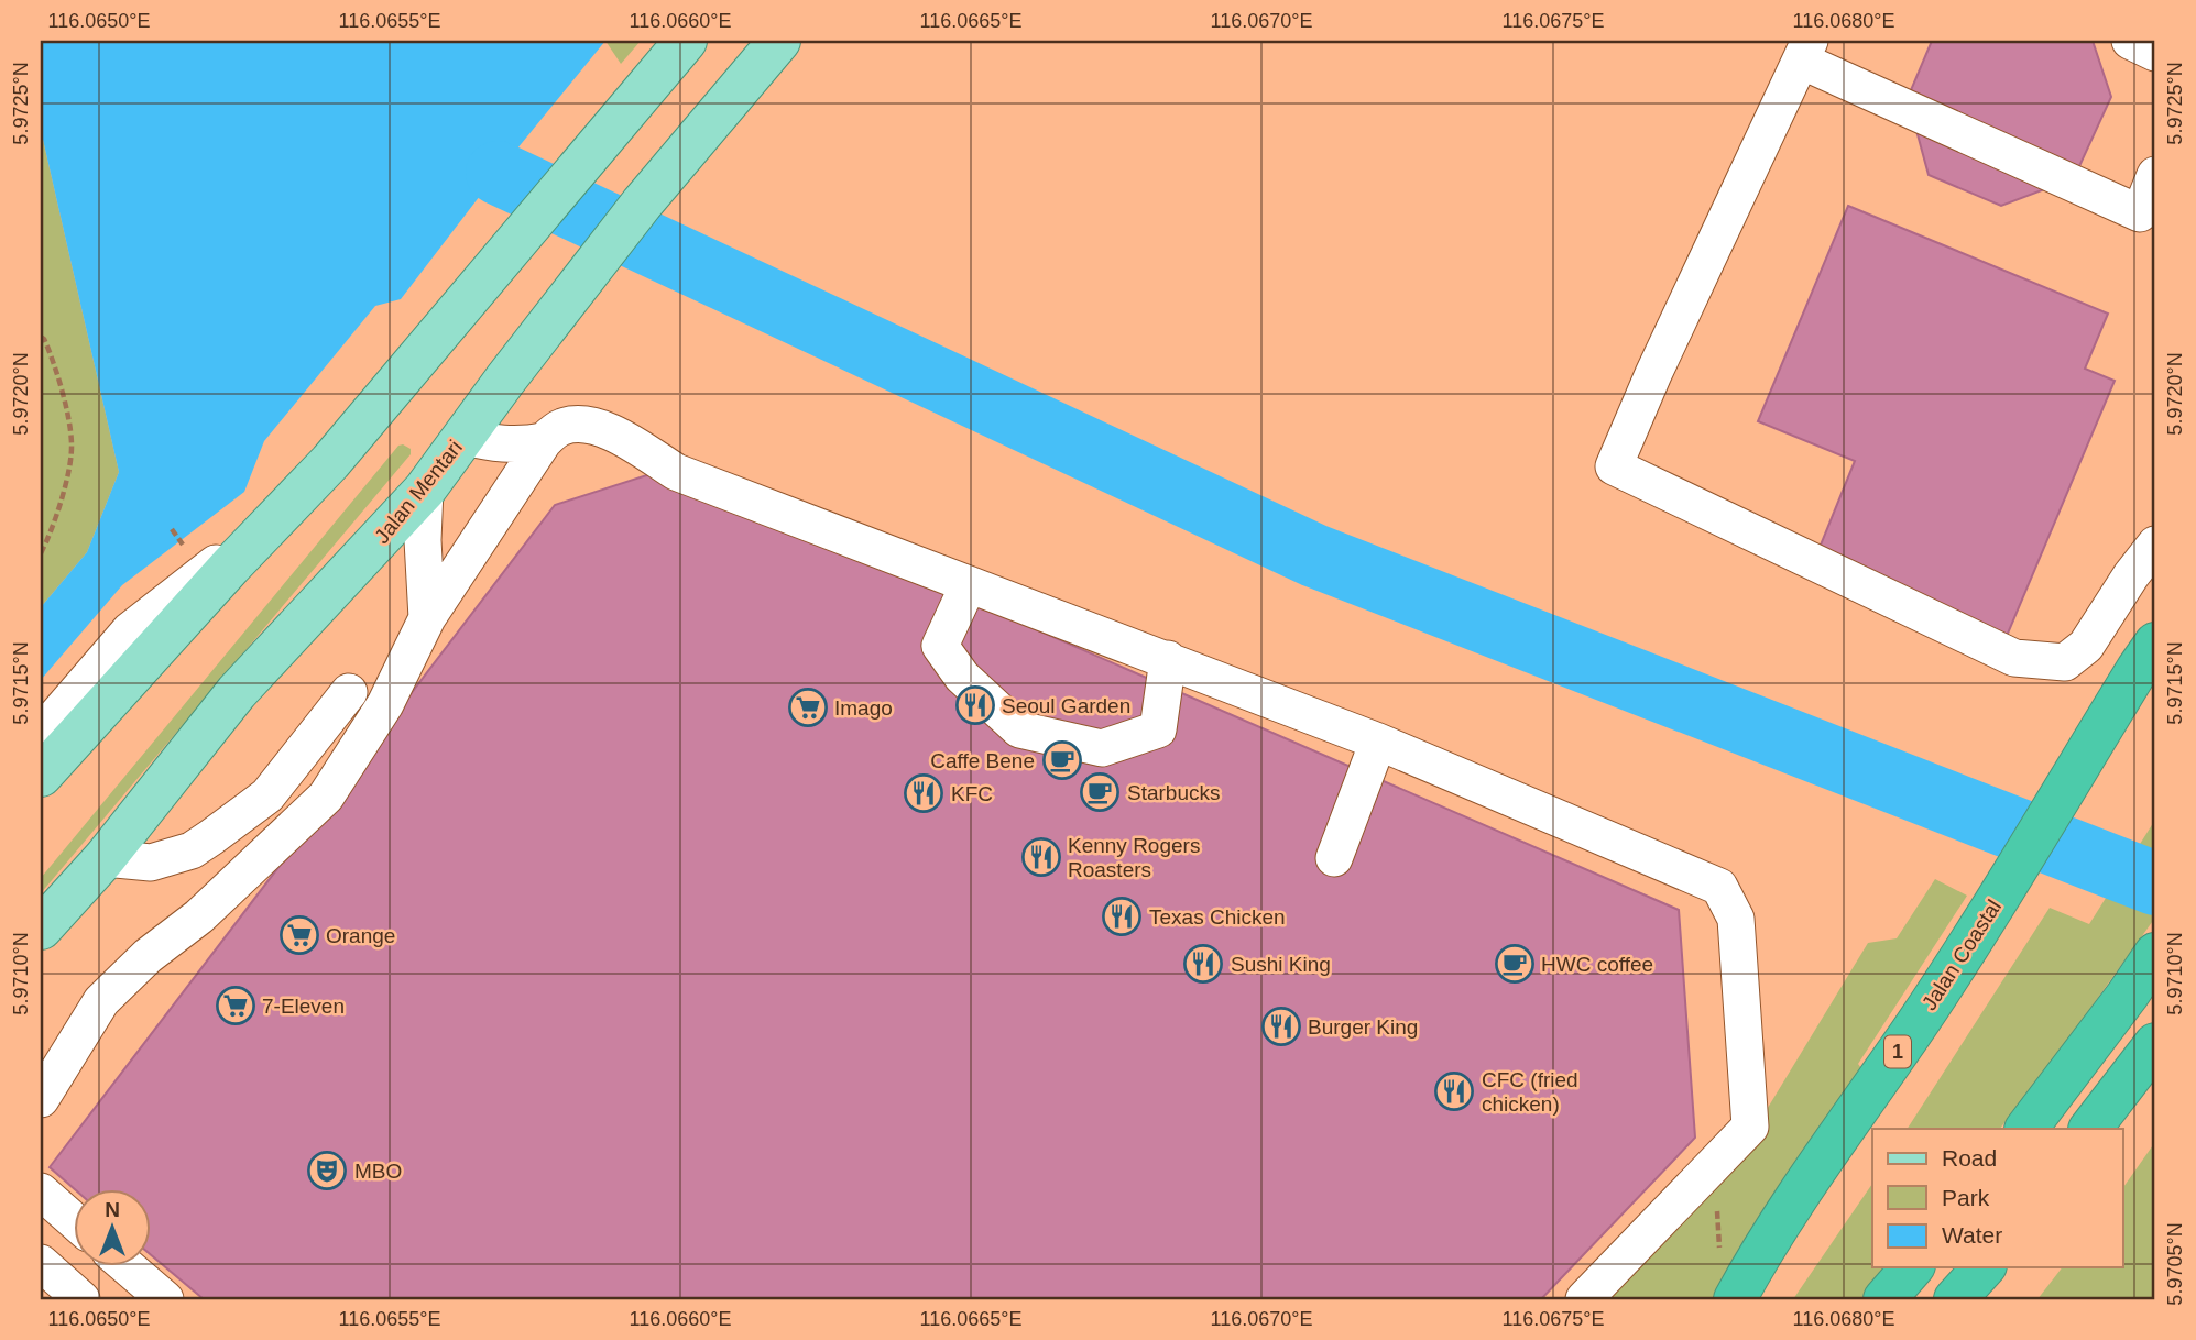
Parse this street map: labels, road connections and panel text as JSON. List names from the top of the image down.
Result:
{
  "streets": {
    "highway": ["Jalan Coastal", "1"],
    "main road": ["Jalan Mentari"]
  },
  "places": {
    "restaurant": [
      "Seoul Garden",
      "KFC",
      "Kenny Rogers Roasters",
      "Texas Chicken",
      "Sushi King",
      "Burger King",
      "CFC (fried chicken)"
    ],
    "supermarket": ["Imago", "Orange", "7-Eleven"],
    "cafe": ["Caffe Bene", "Starbucks", "HWC coffee"],
    "theatre": ["MBO"]
  },
  "legend": ["Road", "Park", "Water"],
  "north": "top",
  "coordinates": [
    "116.0650°E",
    "116.0655°E",
    "116.0660°E",
    "116.0665°E",
    "116.0670°E",
    "116.0675°E",
    "116.0680°E",
    "5.9725°N",
    "5.9720°N",
    "5.9715°N",
    "5.9710°N",
    "5.9705°N"
  ]
}
